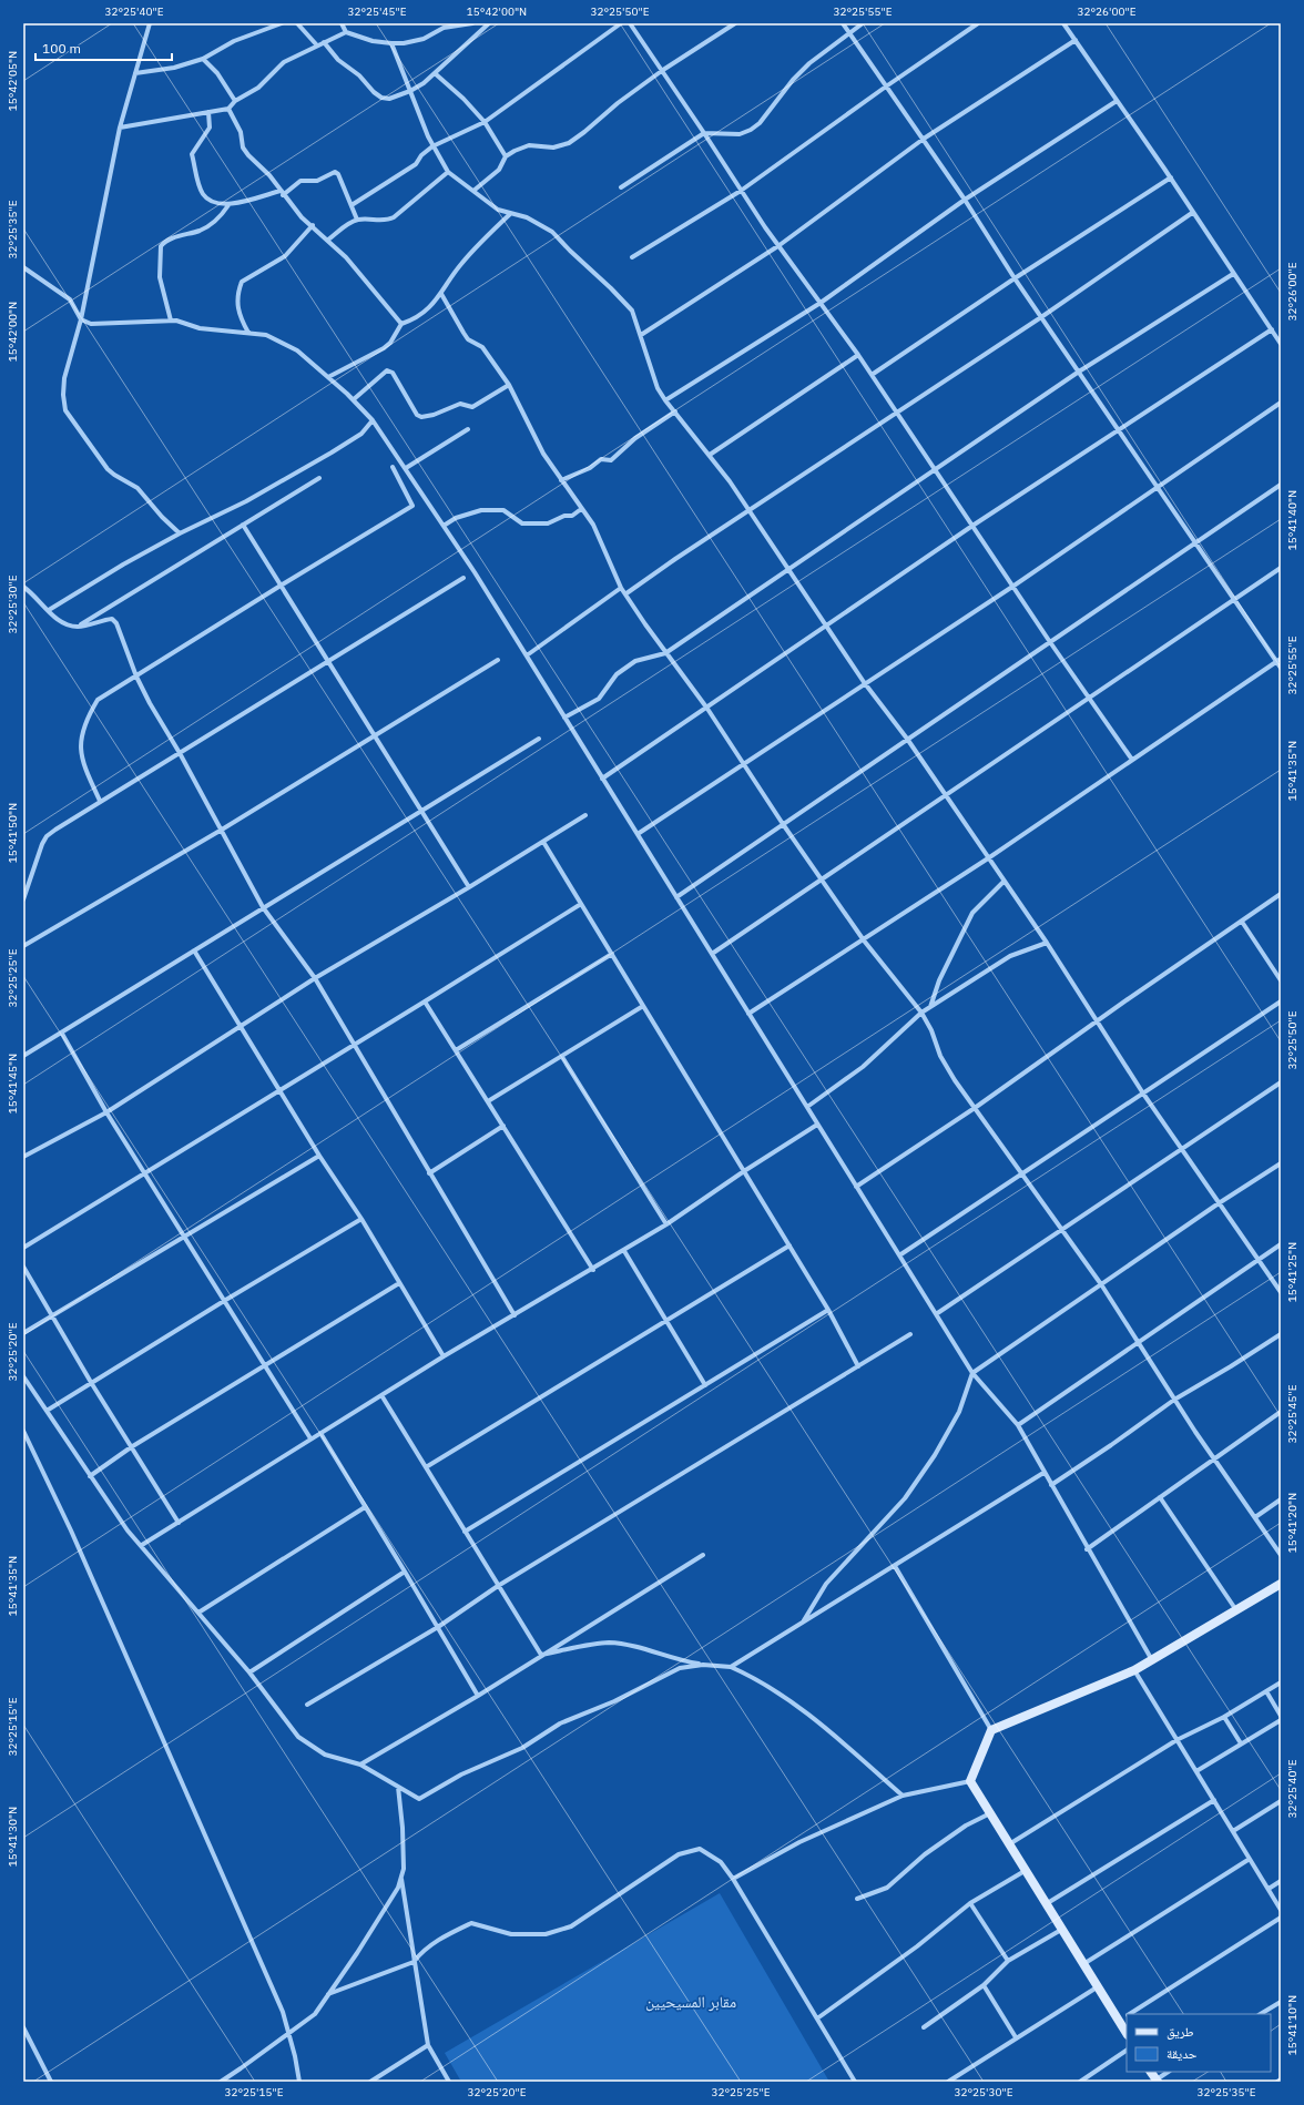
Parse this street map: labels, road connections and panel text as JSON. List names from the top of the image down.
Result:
{
  "parks": ["مقابر المسيحيين"],
  "legend": ["طريق", "حديقة"],
  "scale_bar": "100 m",
  "coordinates": [
    "32°25'40\"E",
    "32°25'45\"E",
    "15°42'00\"N",
    "32°25'50\"E",
    "32°25'55\"E",
    "32°26'00\"E",
    "15°42'05\"N",
    "32°25'35\"E",
    "15°41'40\"N",
    "32°25'30\"E",
    "15°41'35\"N",
    "15°41'50\"N",
    "32°25'25\"E",
    "15°41'45\"N",
    "15°41'25\"N",
    "32°25'20\"E",
    "15°41'20\"N",
    "32°25'15\"E",
    "15°41'30\"N",
    "15°41'10\"N"
  ]
}
